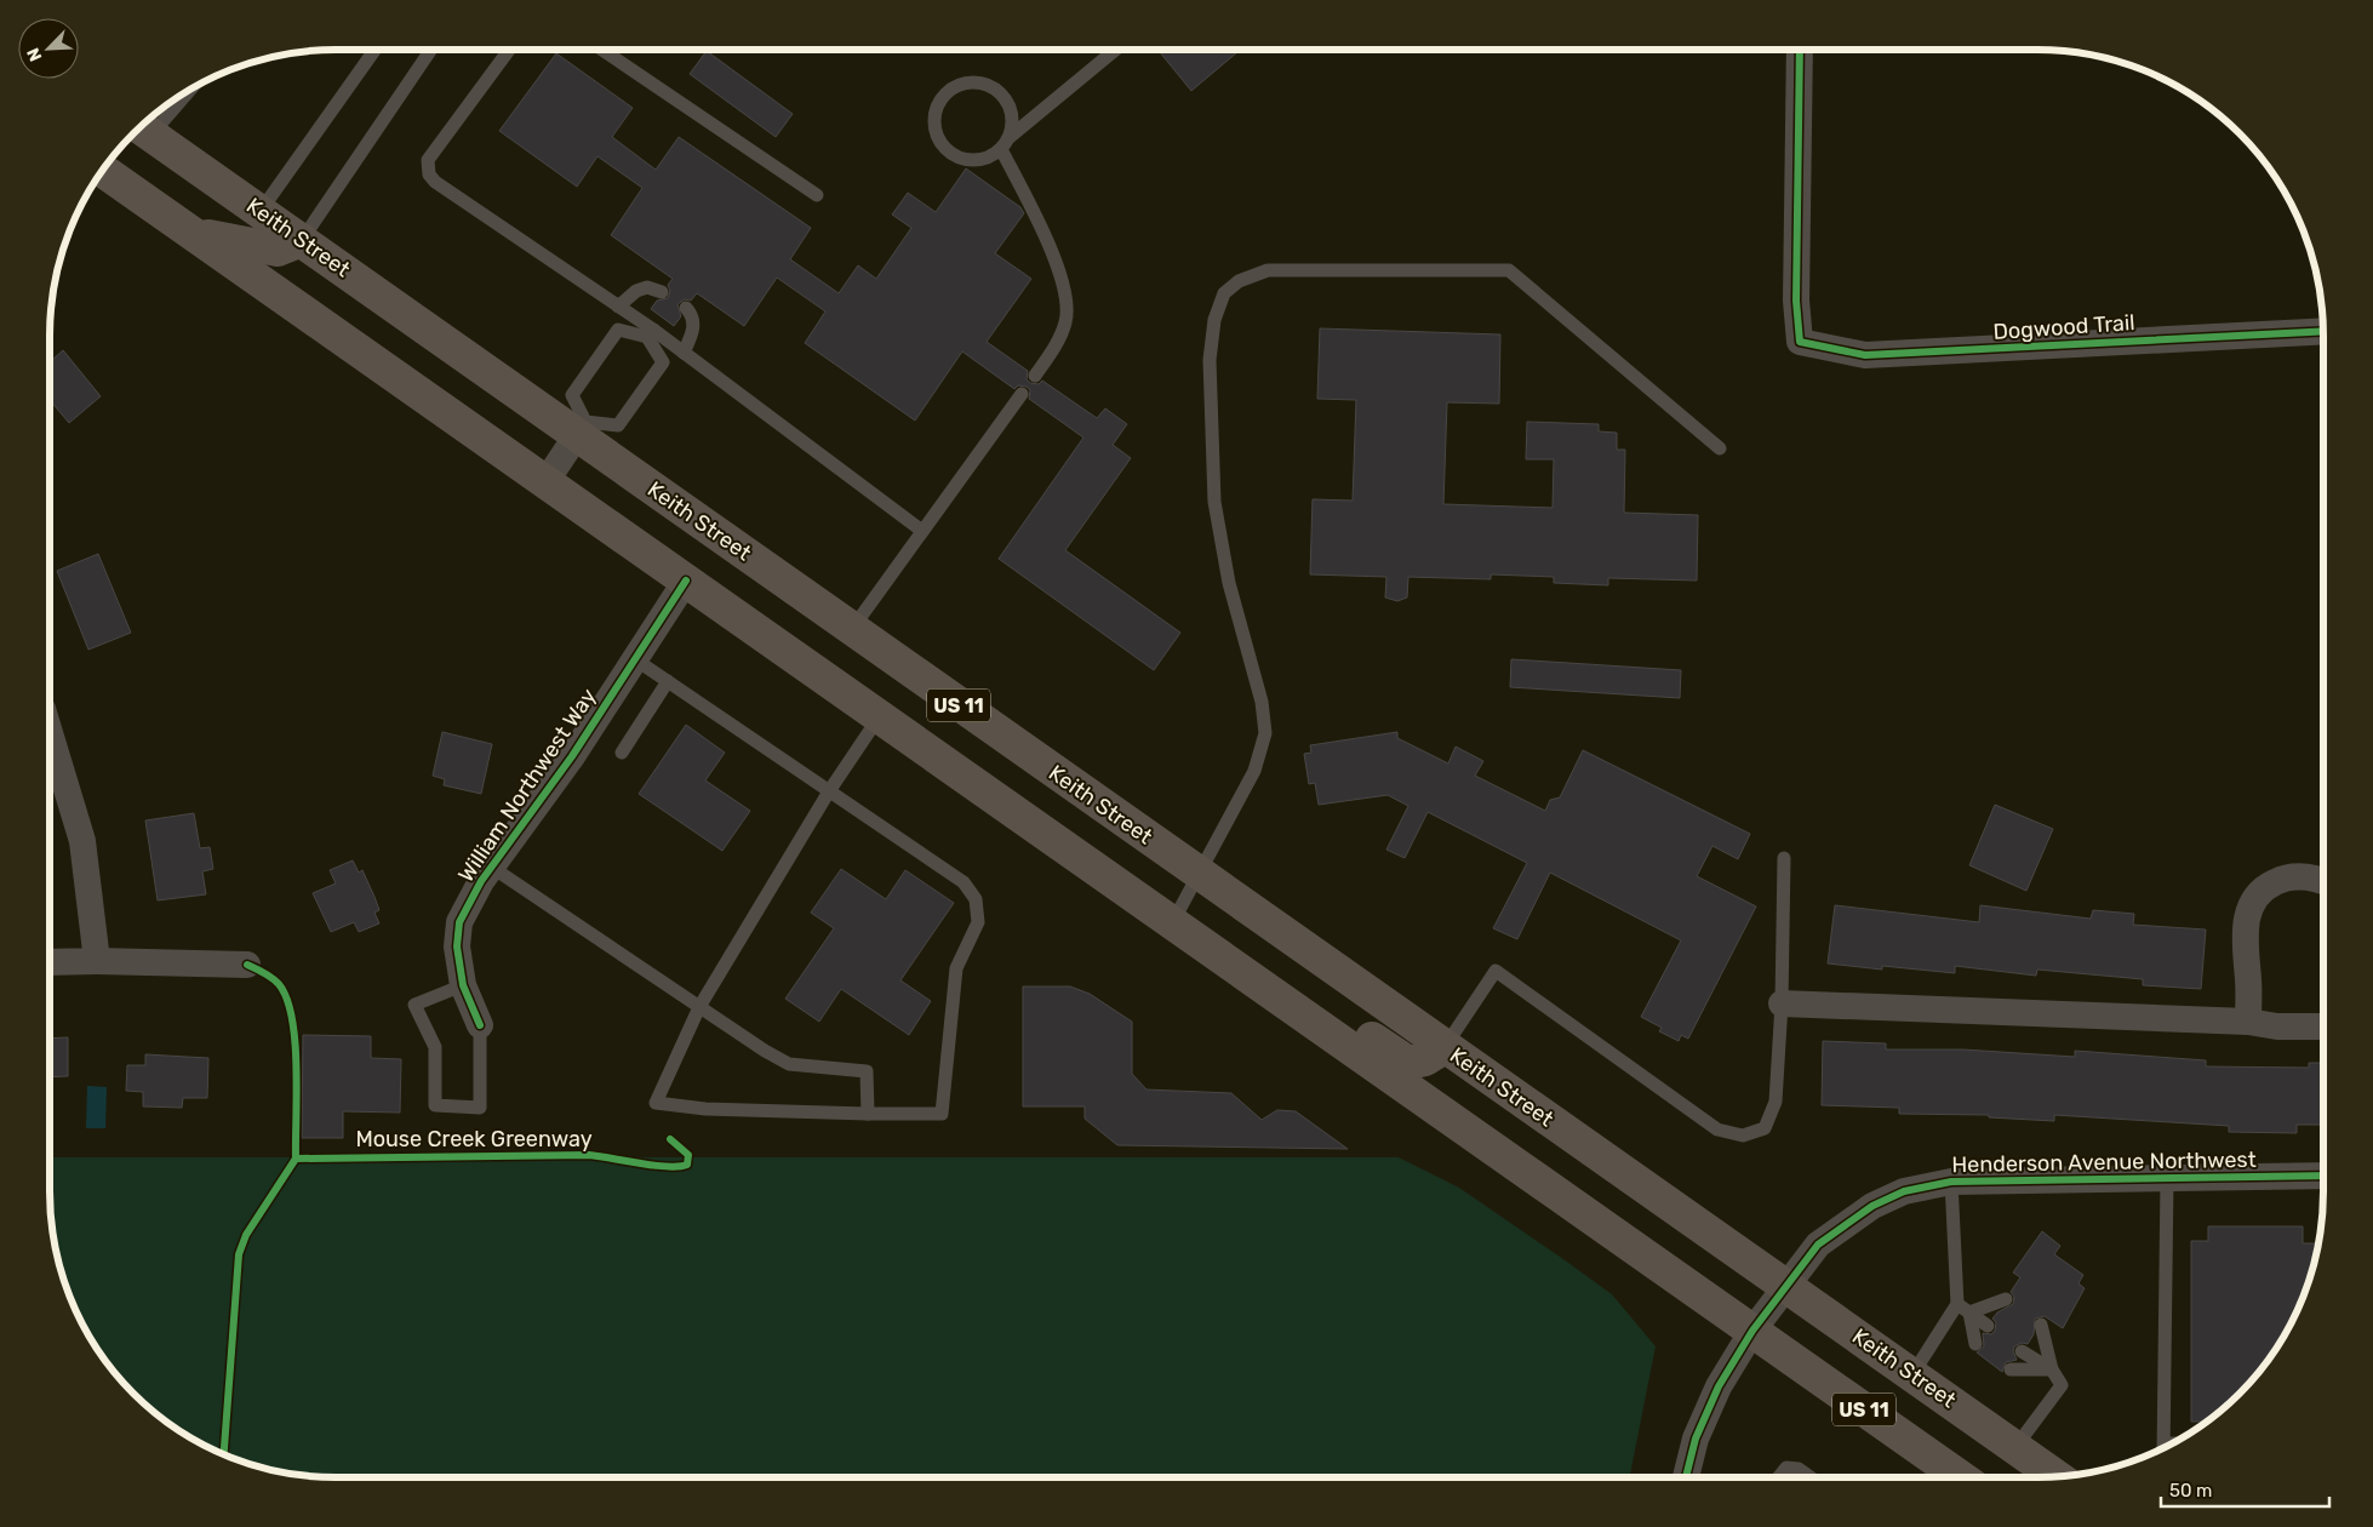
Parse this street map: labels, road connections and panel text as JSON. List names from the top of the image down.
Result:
{
  "streets": {
    "main road": ["Keith Street", "US 11"],
    "street": ["Dogwood Trail", "William Northwest Way", "Henderson Avenue Northwest"],
    "cycle path": ["Mouse Creek Greenway"]
  },
  "crossings": [
    ["Keith Street", "Henderson Avenue Northwest"],
    ["US 11", "William Northwest Way"],
    ["US 11", "Henderson Avenue Northwest"]
  ],
  "scale_bar": "50 m",
  "north": "bottom left"
}
